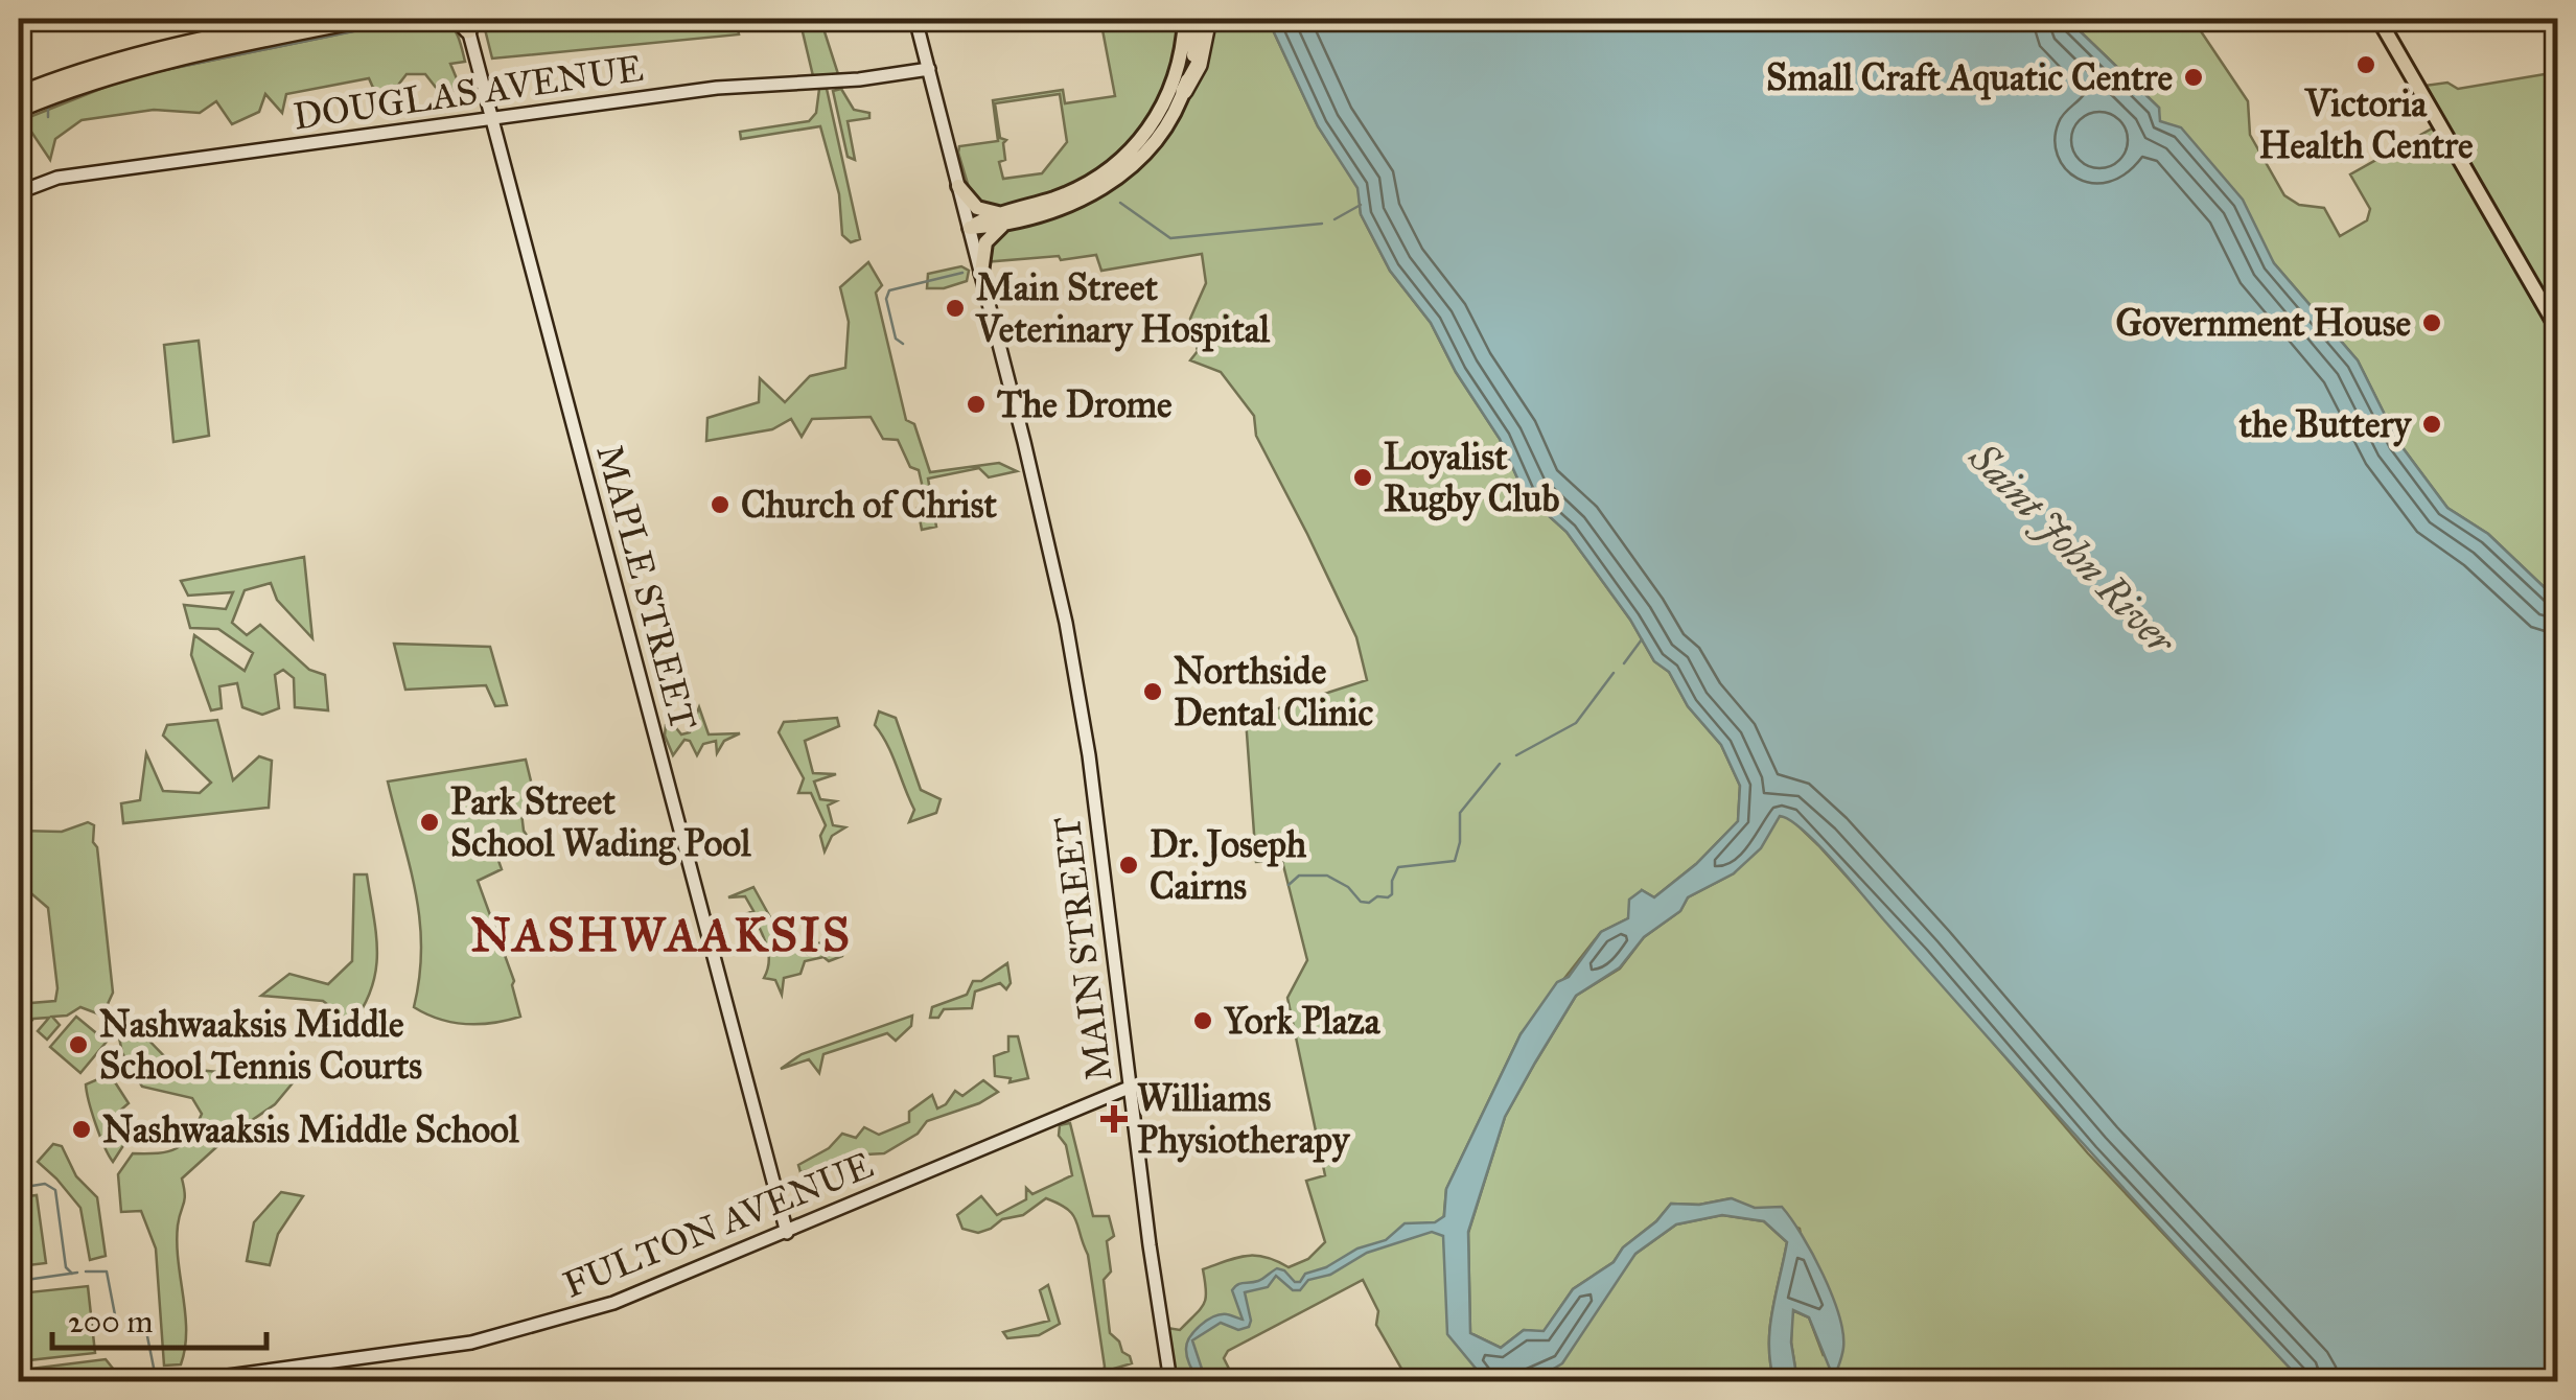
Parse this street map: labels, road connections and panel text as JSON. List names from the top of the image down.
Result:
{
  "streets": {
    "street": [
      "DOUGLAS AVENUE",
      "MAPLE STREET",
      "MAIN STREET",
      "FULTON AVENUE"
    ]
  },
  "crossings": [
    ["DOUGLAS AVENUE", "MAPLE STREET"],
    ["DOUGLAS AVENUE", "MAIN STREET"],
    ["MAPLE STREET", "FULTON AVENUE"],
    ["MAIN STREET", "FULTON AVENUE"]
  ],
  "districts": ["NASHWAAKSIS"],
  "water": ["Saint John River"],
  "places": {
    "other": [
      "Victoria Health Centre",
      "Small Craft Aquatic Centre",
      "Main Street Veterinary Hospital",
      "Government House",
      "The Drome",
      "the Buttery",
      "Loyalist Rugby Club",
      "Church of Christ",
      "Northside Dental Clinic",
      "Park Street School Wading Pool",
      "Dr. Joseph Cairns",
      "York Plaza",
      "Nashwaaksis Middle School Tennis Courts",
      "Nashwaaksis Middle School"
    ],
    "health": ["Williams Physiotherapy"]
  },
  "scale_bar": "200 m"
}
